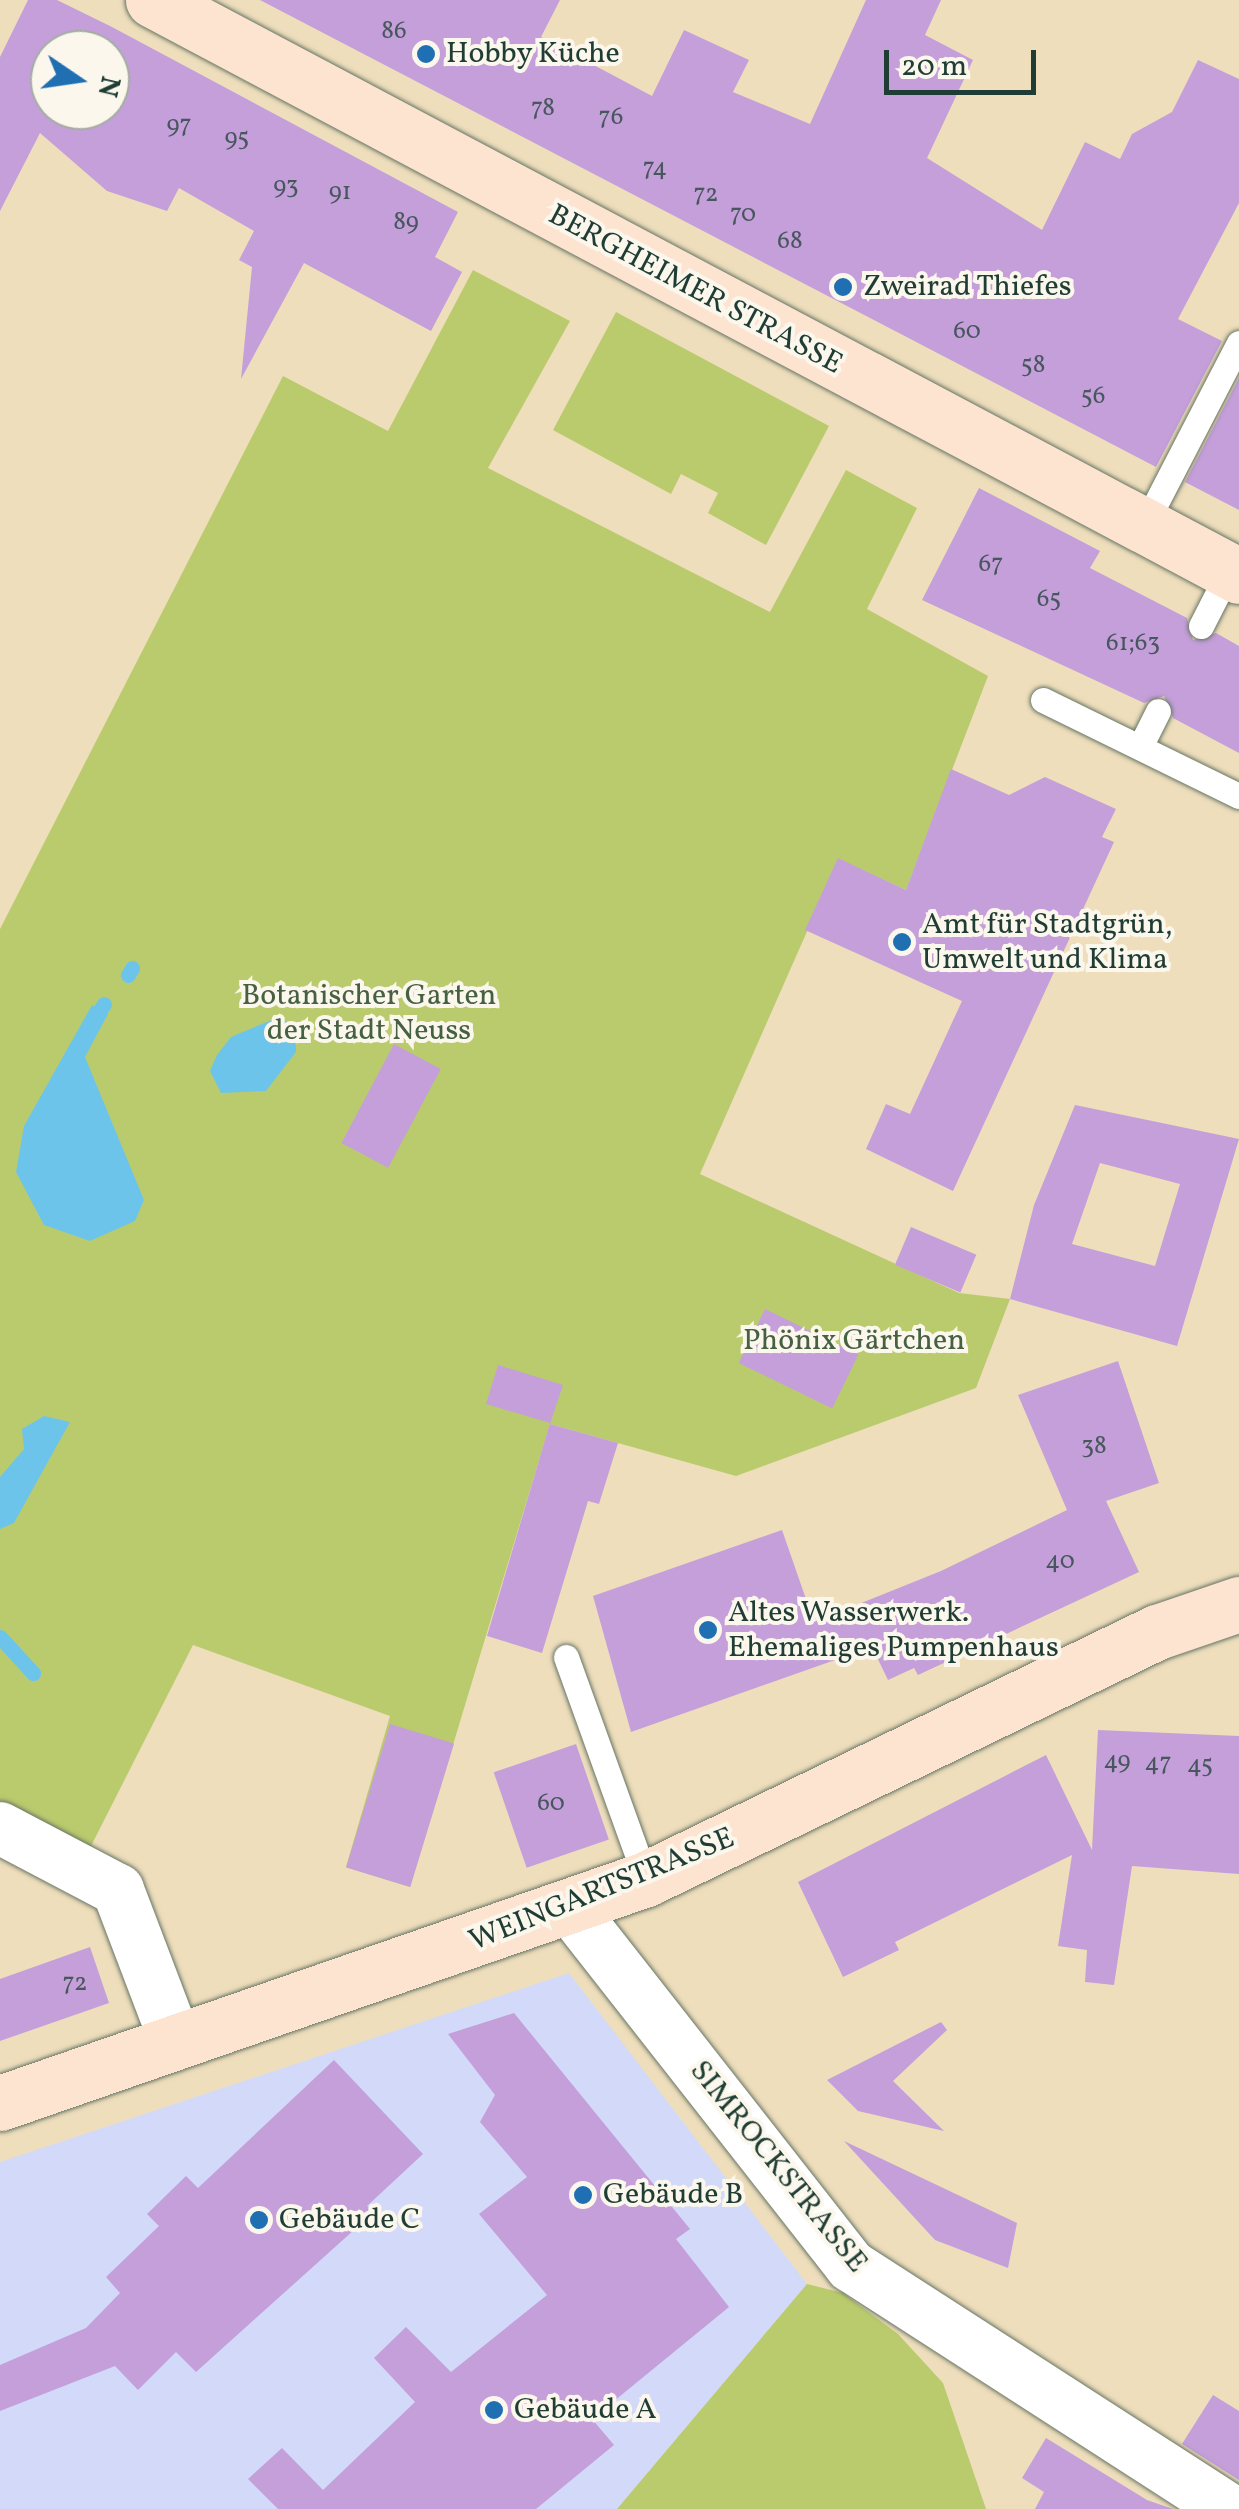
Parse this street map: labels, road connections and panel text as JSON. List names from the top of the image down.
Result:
{
  "streets": {
    "main road": ["BERGHEIMER STRASSE", "WEINGARTSTRASSE"],
    "street": ["SIMROCKSTRASSE"]
  },
  "crossings": [
    ["WEINGARTSTRASSE", "SIMROCKSTRASSE"]
  ],
  "parks": ["Botanischer Garten der Stadt Neuss", "Phönix Gärtchen"],
  "places": [
    "Hobby Küche",
    "Zweirad Thiefes",
    "Amt für Stadtgrün, Umwelt und Klima",
    "Altes Wasserwerk. Ehemaliges Pumpenhaus",
    "Gebäude B",
    "Gebäude C",
    "Gebäude A"
  ],
  "house_numbers": [
    "86",
    "78",
    "76",
    "97",
    "95",
    "74",
    "93",
    "91",
    "72",
    "70",
    "89",
    "68",
    "60",
    "58",
    "56",
    "67",
    "65",
    "61;63",
    "38",
    "40",
    "49",
    "47",
    "45",
    "60",
    "72"
  ],
  "scale_bar": "20 m",
  "north": "right"
}
